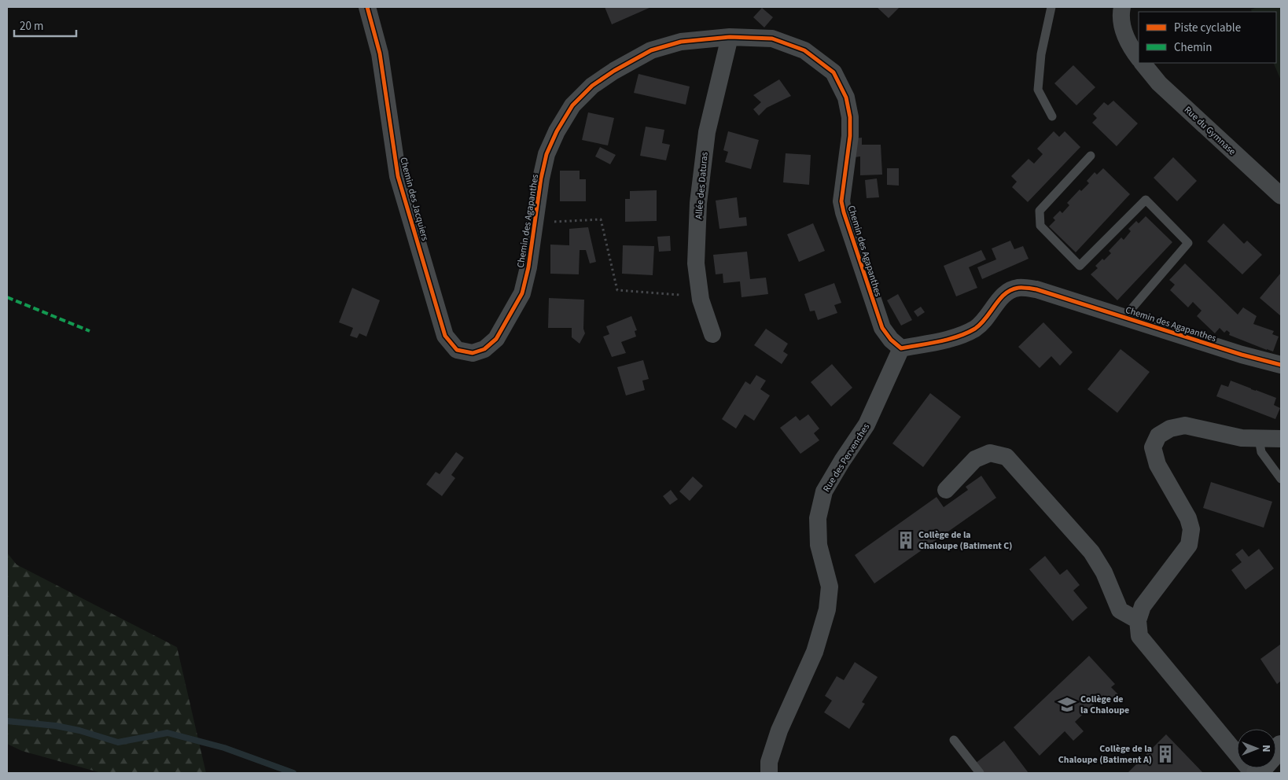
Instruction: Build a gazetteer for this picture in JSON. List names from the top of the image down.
{
  "streets": {
    "street": [
      "Rue du Gymnase",
      "Allée des Daturas",
      "Chemin des Jacquiers",
      "Chemin des Agapanthes",
      "Rue des Pervenches"
    ]
  },
  "crossings": [
    ["Allée des Daturas", "Chemin des Agapanthes"],
    ["Chemin des Jacquiers", "Chemin des Agapanthes"],
    ["Chemin des Agapanthes", "Rue des Pervenches"]
  ],
  "places": {
    "building": ["Collège de la Chaloupe (Batiment C)", "Collège de la Chaloupe (Batiment A)"],
    "school or university": ["Collège de la Chaloupe"]
  },
  "legend": ["Piste cyclable", "Chemin"],
  "scale_bar": "20 m",
  "north": "right"
}
